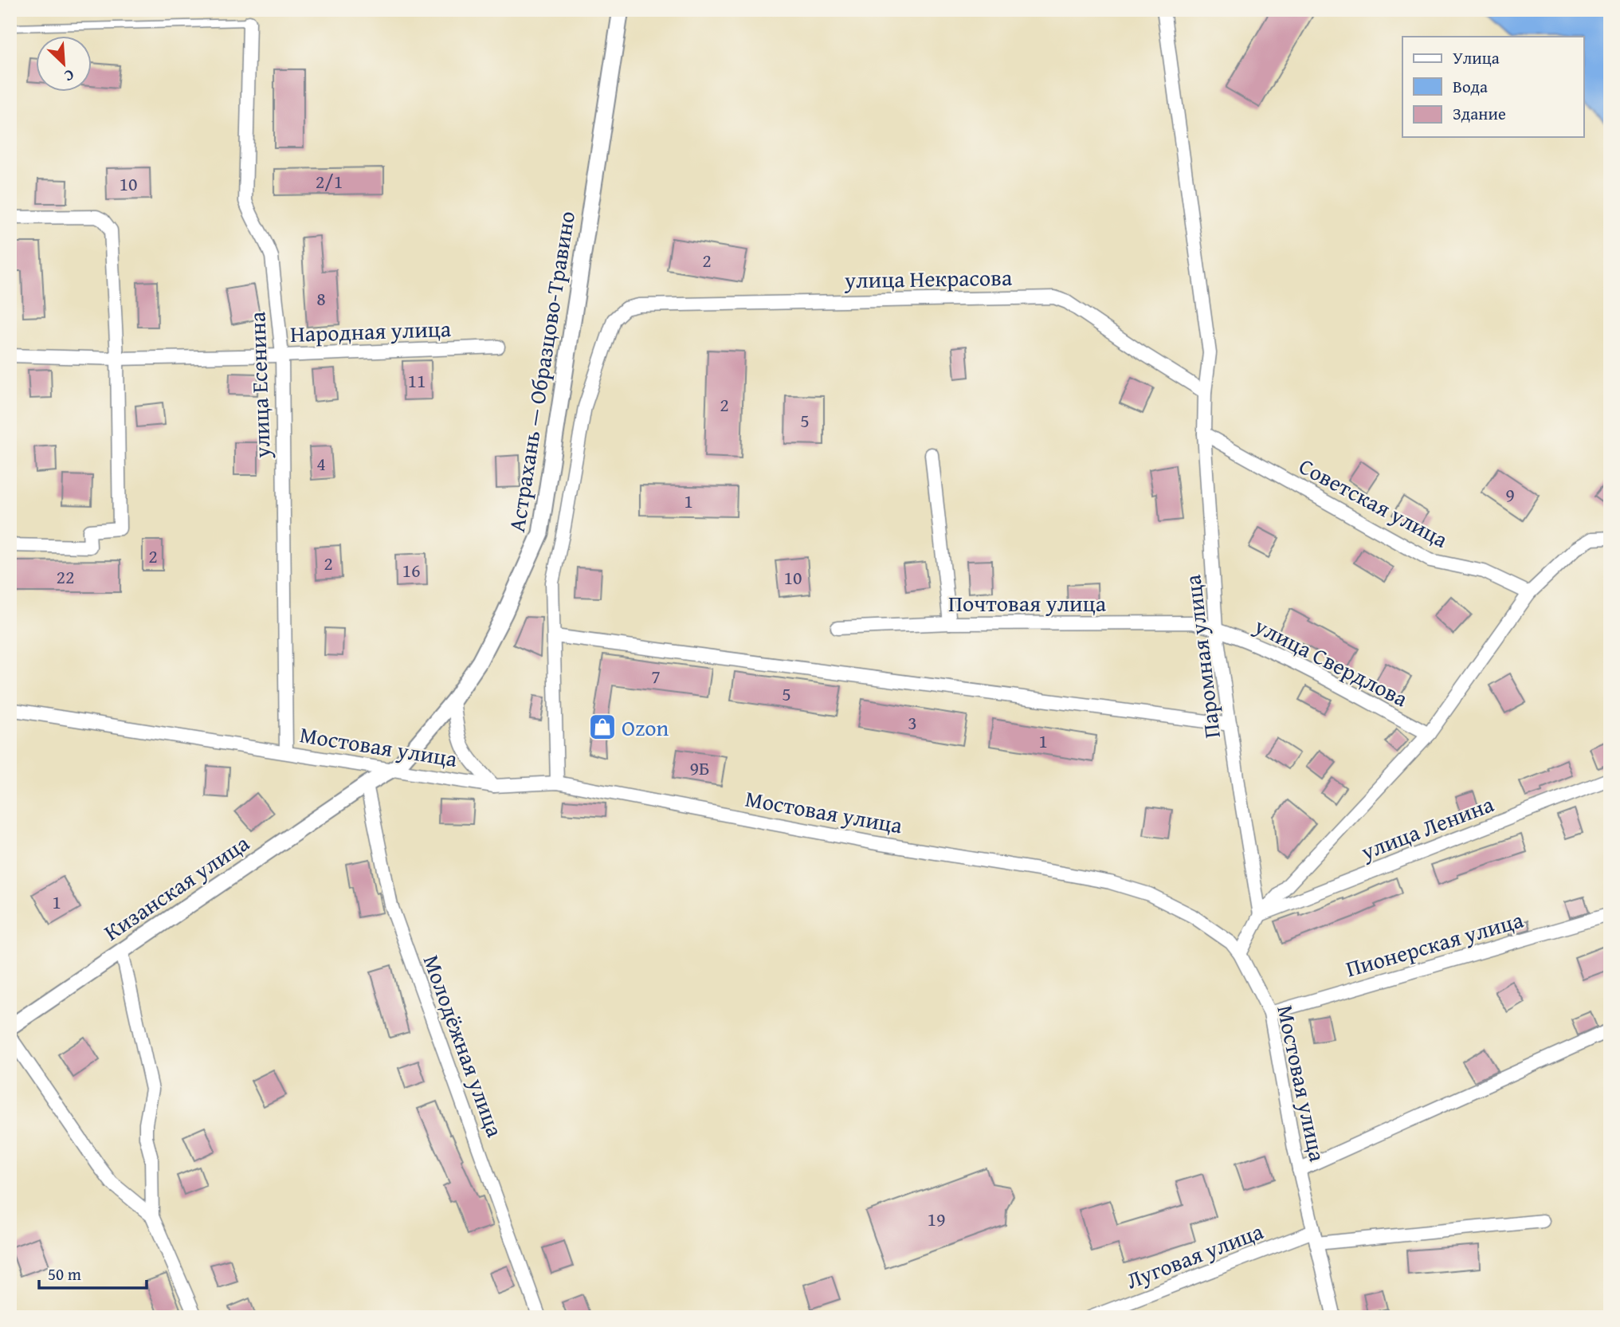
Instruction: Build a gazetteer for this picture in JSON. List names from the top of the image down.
{
  "streets": {
    "street": [
      "улица Некрасова",
      "Народная улица",
      "Астрахань — Образцово-Травино",
      "улица Есенина",
      "Советская улица",
      "Почтовая улица",
      "Паромная улица",
      "улица Свердлова",
      "Мостовая улица",
      "улица Ленина",
      "Кизанская улица",
      "Пионерская улица",
      "Молодёжная улица",
      "Луговая улица"
    ]
  },
  "crossings": [
    ["улица Некрасова", "Паромная улица"],
    ["Народная улица", "улица Есенина"],
    ["Астрахань — Образцово-Травино", "Мостовая улица"],
    ["Астрахань — Образцово-Травино", "Кизанская улица"],
    ["Астрахань — Образцово-Травино", "Молодёжная улица"],
    ["улица Есенина", "Мостовая улица"],
    ["Советская улица", "Паромная улица"],
    ["Почтовая улица", "Паромная улица"],
    ["Почтовая улица", "улица Свердлова"],
    ["Паромная улица", "улица Свердлова"],
    ["Паромная улица", "улица Ленина"],
    ["Мостовая улица", "Пионерская улица"],
    ["Мостовая улица", "Луговая улица"],
    ["Кизанская улица", "Молодёжная улица"]
  ],
  "places": {
    "shop": ["Ozon"]
  },
  "house_numbers": [
    "2/1",
    "10",
    "2",
    "8",
    "11",
    "2",
    "5",
    "4",
    "9",
    "1",
    "2",
    "2",
    "16",
    "22",
    "10",
    "7",
    "5",
    "3",
    "1",
    "9Б",
    "1",
    "19"
  ],
  "legend": ["Улица", "Вода", "Здание"],
  "scale_bar": "50 m",
  "north": "bottom right"
}
